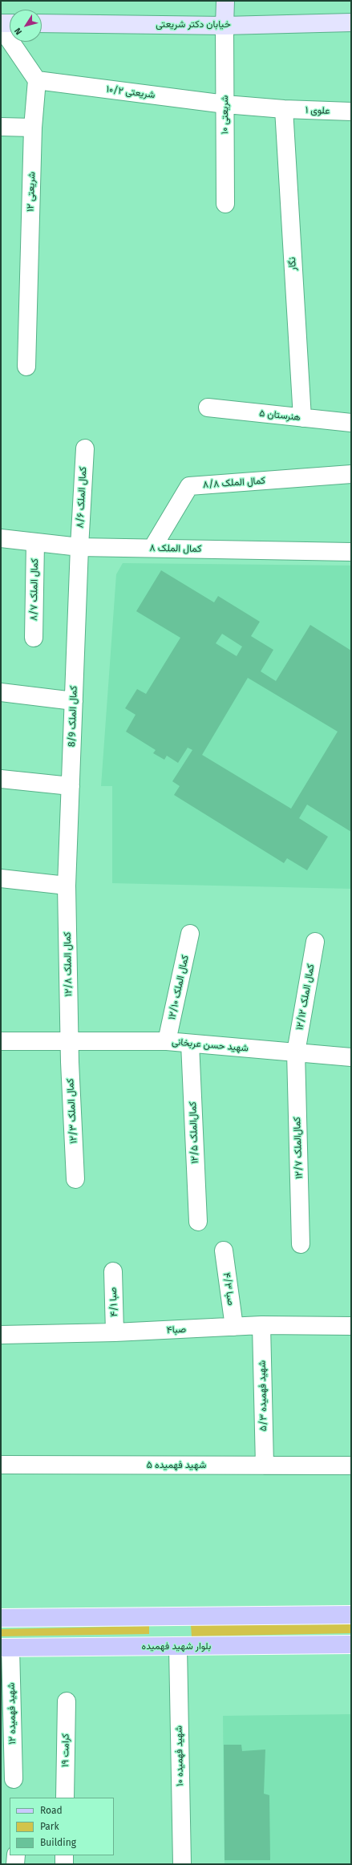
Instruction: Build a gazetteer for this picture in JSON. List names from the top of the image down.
{
  "streets": {
    "main road": ["خیابان دکتر شریعتی", "بلوار شهید فهمیده"],
    "street": [
      "شریعتی ۱۰/۲",
      "علوی ۱",
      "شریعتی ۱۰",
      "شریعتی ۱۲",
      "نگار",
      "هنرستان ۵",
      "کمال الملک ۸/۸",
      "کمال الملک ۸/۶",
      "کمال الملک ۸",
      "کمال الملک ۸/۷",
      "کمال الملک 8/9",
      "کمال الملک ۱۲/۸",
      "کمال الملک ۱۲/۱۰",
      "کمال الملک ۱۲/۱۲",
      "شهید حسن عربخانی",
      "کمال الملک ۱۲/۳",
      "کمال‌الملک ۱۲/۵",
      "کمال‌الملک ۱۲/۷",
      "صبا ۴/۳",
      "صبا ۴/۱",
      "صبا۴",
      "شهید فهمیده ۵/۳",
      "شهید فهمیده ۵",
      "شهید فهمیده ۱۲",
      "کرامت ۱۹",
      "شهید فهمیده ۱۰"
    ]
  },
  "crossings": [
    ["خیابان دکتر شریعتی", "شریعتی ۱۰"],
    ["شریعتی ۱۰/۲", "علوی ۱"],
    ["شریعتی ۱۰/۲", "شریعتی ۱۰"],
    ["شریعتی ۱۰/۲", "شریعتی ۱۲"],
    ["شریعتی ۱۰/۲", "نگار"],
    ["علوی ۱", "نگار"],
    ["نگار", "هنرستان ۵"],
    ["کمال الملک ۸/۸", "کمال الملک ۸"],
    ["کمال الملک ۸/۶", "کمال الملک ۸"],
    ["کمال الملک ۸/۶", "کمال الملک 8/9"],
    ["کمال الملک ۸", "کمال الملک ۸/۷"],
    ["کمال الملک ۸", "کمال الملک 8/9"],
    ["کمال الملک 8/9", "کمال الملک ۱۲/۸"],
    ["کمال الملک ۱۲/۸", "شهید حسن عربخانی"],
    ["کمال الملک ۱۲/۸", "کمال الملک ۱۲/۳"],
    ["کمال الملک ۱۲/۱۰", "شهید حسن عربخانی"],
    ["کمال الملک ۱۲/۱۲", "شهید حسن عربخانی"],
    ["کمال الملک ۱۲/۱۲", "کمال‌الملک ۱۲/۷"],
    ["شهید حسن عربخانی", "کمال الملک ۱۲/۳"],
    ["شهید حسن عربخانی", "کمال‌الملک ۱۲/۵"],
    ["شهید حسن عربخانی", "کمال‌الملک ۱۲/۷"],
    ["صبا ۴/۳", "صبا۴"],
    ["صبا ۴/۱", "صبا۴"],
    ["صبا۴", "شهید فهمیده ۵/۳"],
    ["شهید فهمیده ۵/۳", "شهید فهمیده ۵"],
    ["بلوار شهید فهمیده", "شهید فهمیده ۱۲"],
    ["بلوار شهید فهمیده", "شهید فهمیده ۱۰"]
  ],
  "legend": ["Road", "Park", "Building"],
  "north": "bottom left"
}
